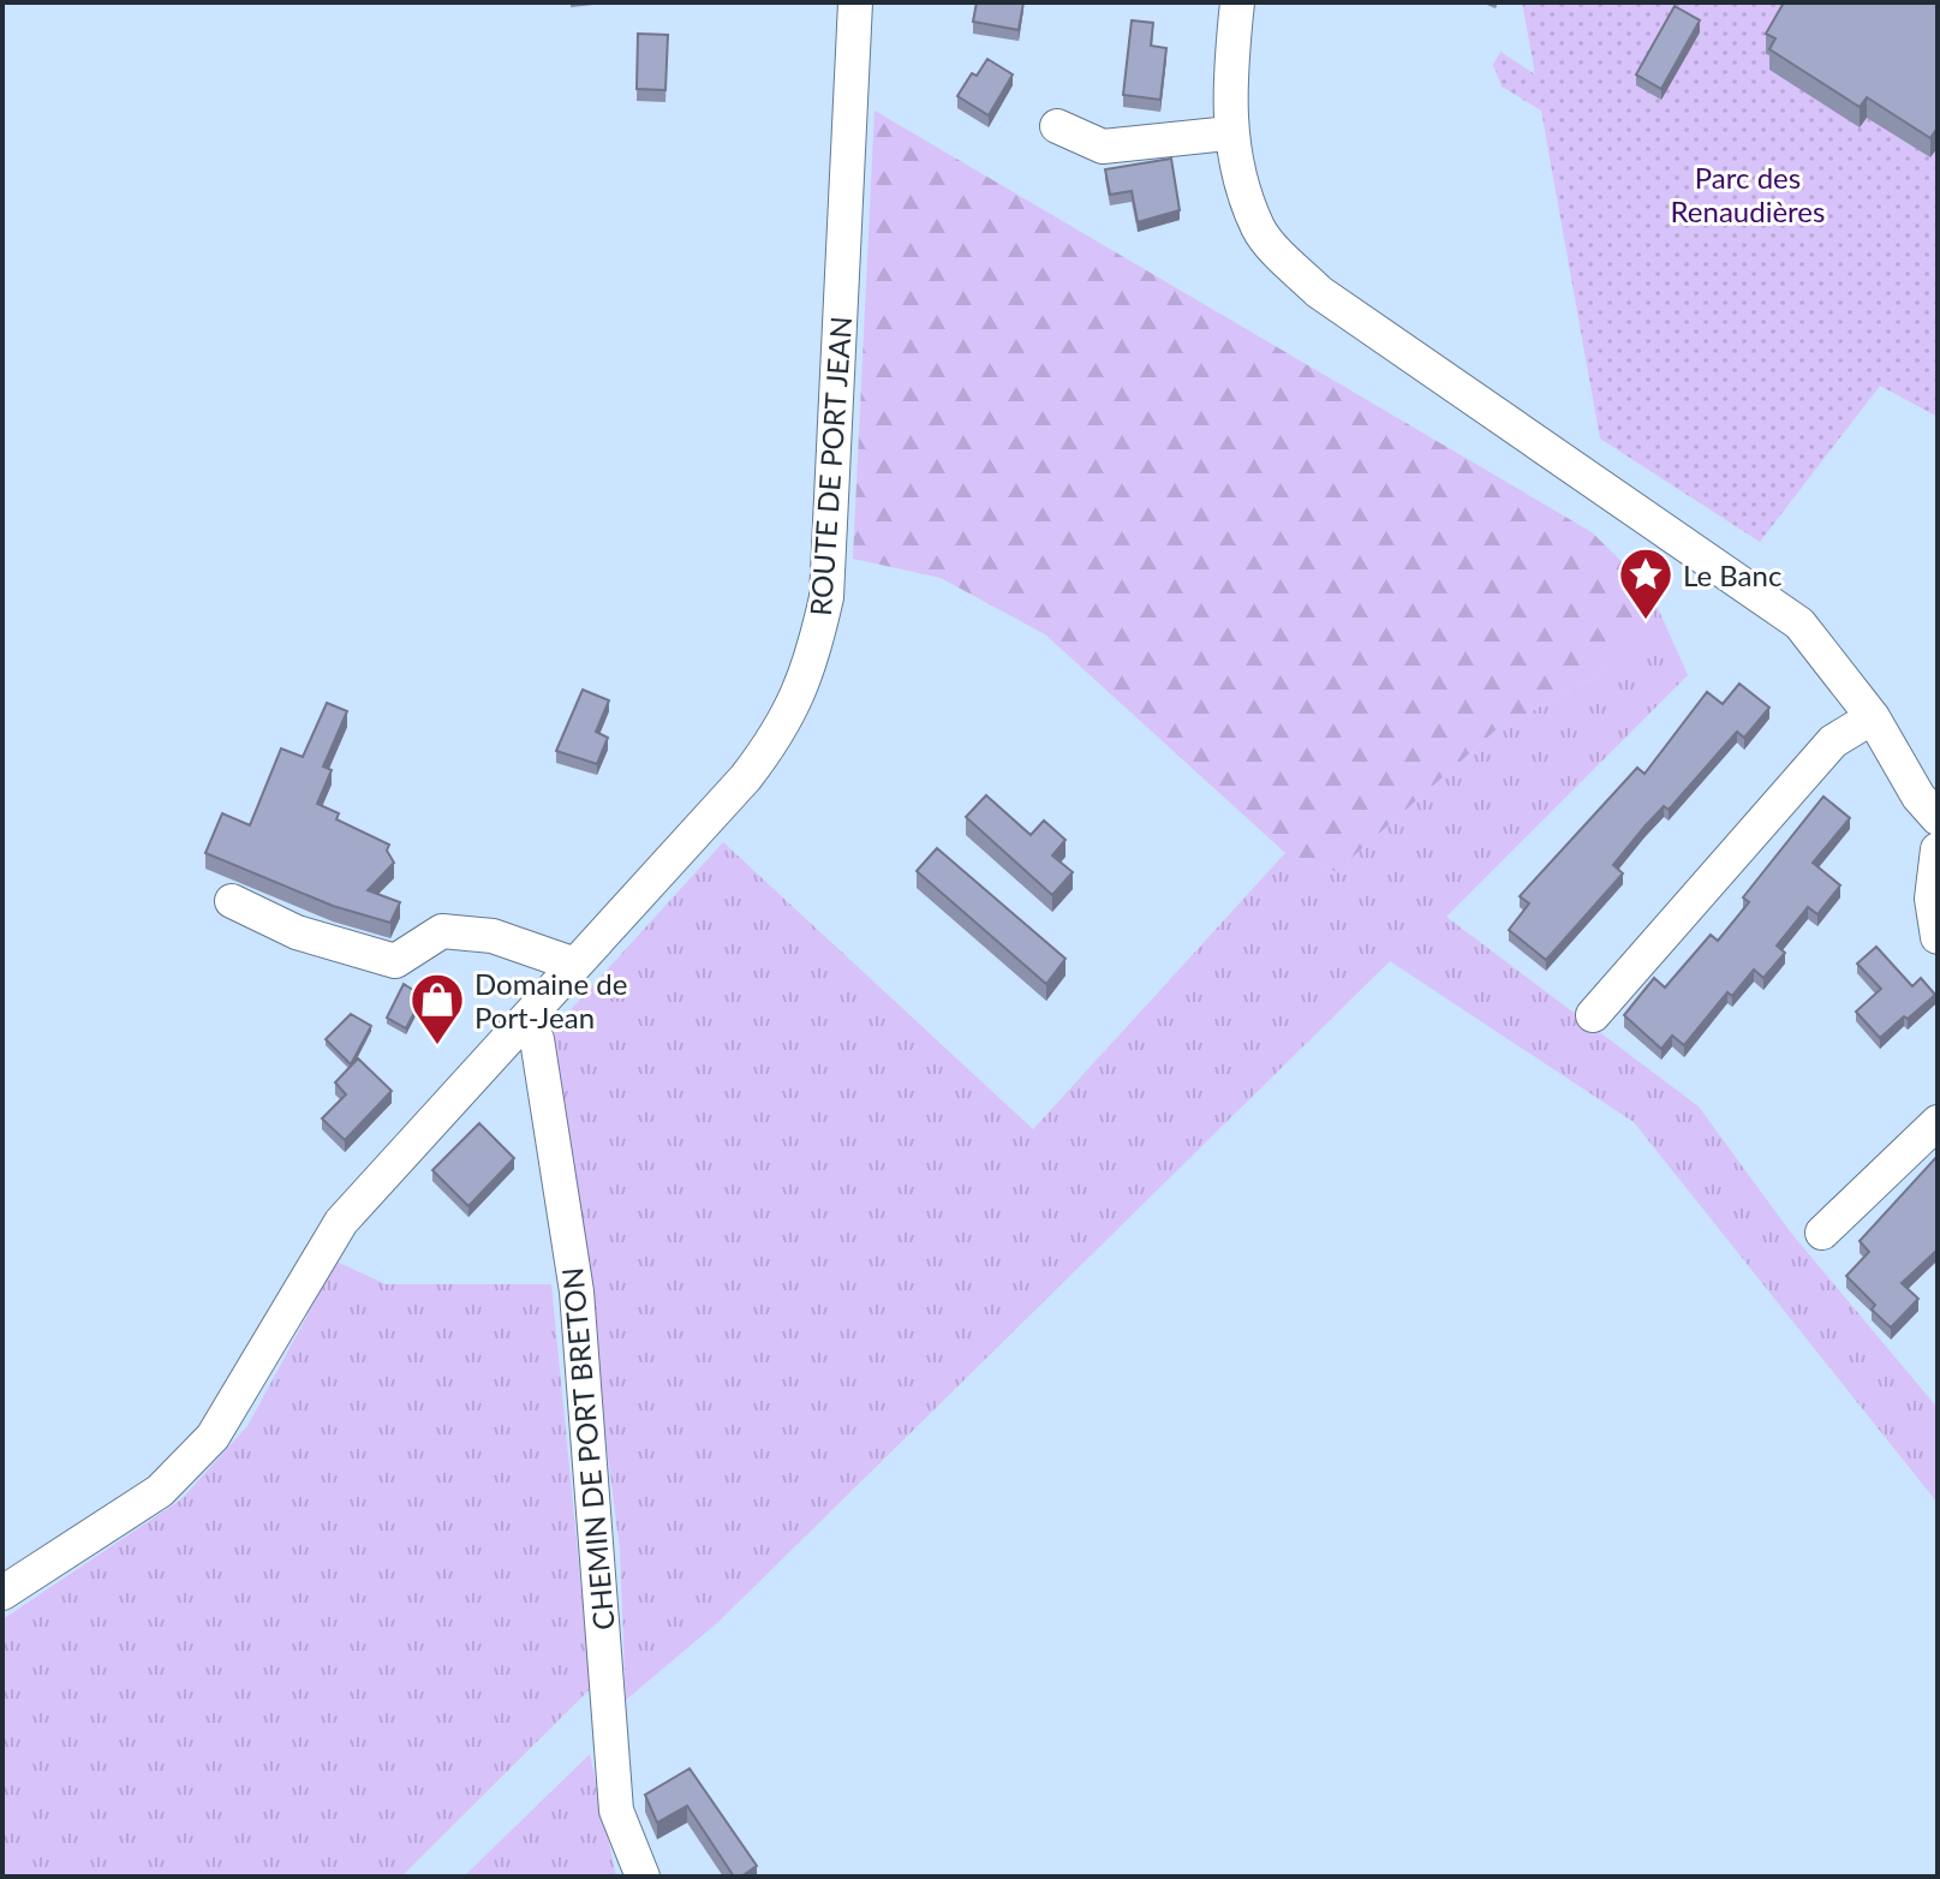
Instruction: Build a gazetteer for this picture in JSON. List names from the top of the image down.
{
  "streets": {
    "street": ["ROUTE DE PORT JEAN", "CHEMIN DE PORT BRETON"]
  },
  "crossings": [
    ["ROUTE DE PORT JEAN", "CHEMIN DE PORT BRETON"]
  ],
  "parks": ["Parc des Renaudières"],
  "places": {
    "place": ["Le Banc"],
    "shop": ["Domaine de Port-Jean"]
  }
}
